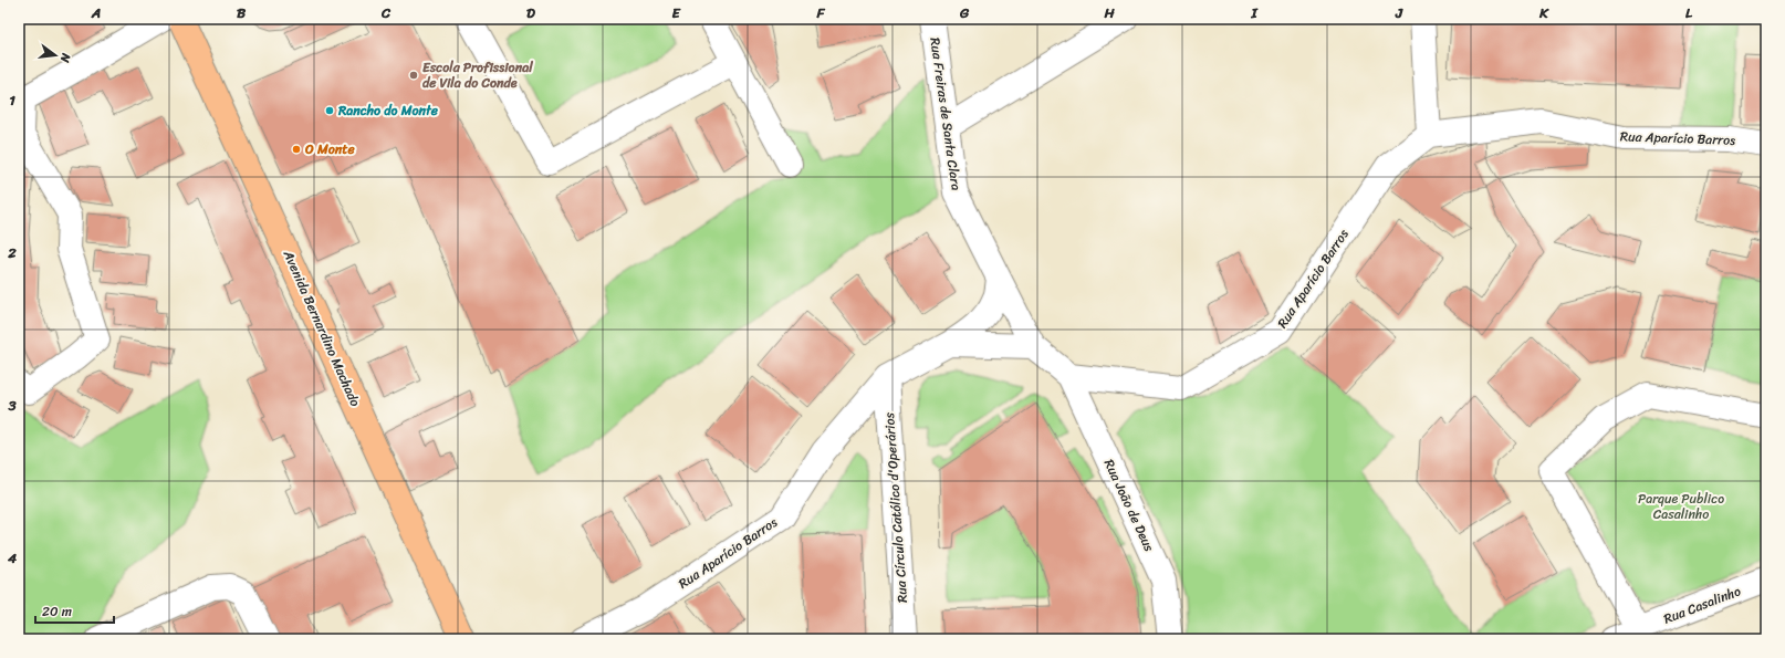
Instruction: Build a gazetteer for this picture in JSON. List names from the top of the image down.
{
  "streets": {
    "main road": ["Avenida Bernardino Machado"],
    "street": [
      "Rua Freiras de Santa Clara",
      "Rua Aparício Barros",
      "Rua João de Deus",
      "Rua Círculo Católico d'Operários",
      "Rua Casalinho"
    ]
  },
  "crossings": [
    ["Rua Freiras de Santa Clara", "Rua Aparício Barros"],
    ["Rua Aparício Barros", "Rua João de Deus"],
    ["Rua Aparício Barros", "Rua Círculo Católico d'Operários"]
  ],
  "parks": ["Parque Publico Casalinho"],
  "places": ["Escola Profissional de Vila do Conde", "Rancho do Monte", "O Monte"],
  "scale_bar": "20 m",
  "north": "right",
  "grid": {
    "columns": [
      "A",
      "B",
      "C",
      "D",
      "E",
      "F",
      "G",
      "H",
      "I",
      "J",
      "K",
      "L"
    ],
    "rows": [
      "1",
      "2",
      "3",
      "4"
    ]
  }
}
